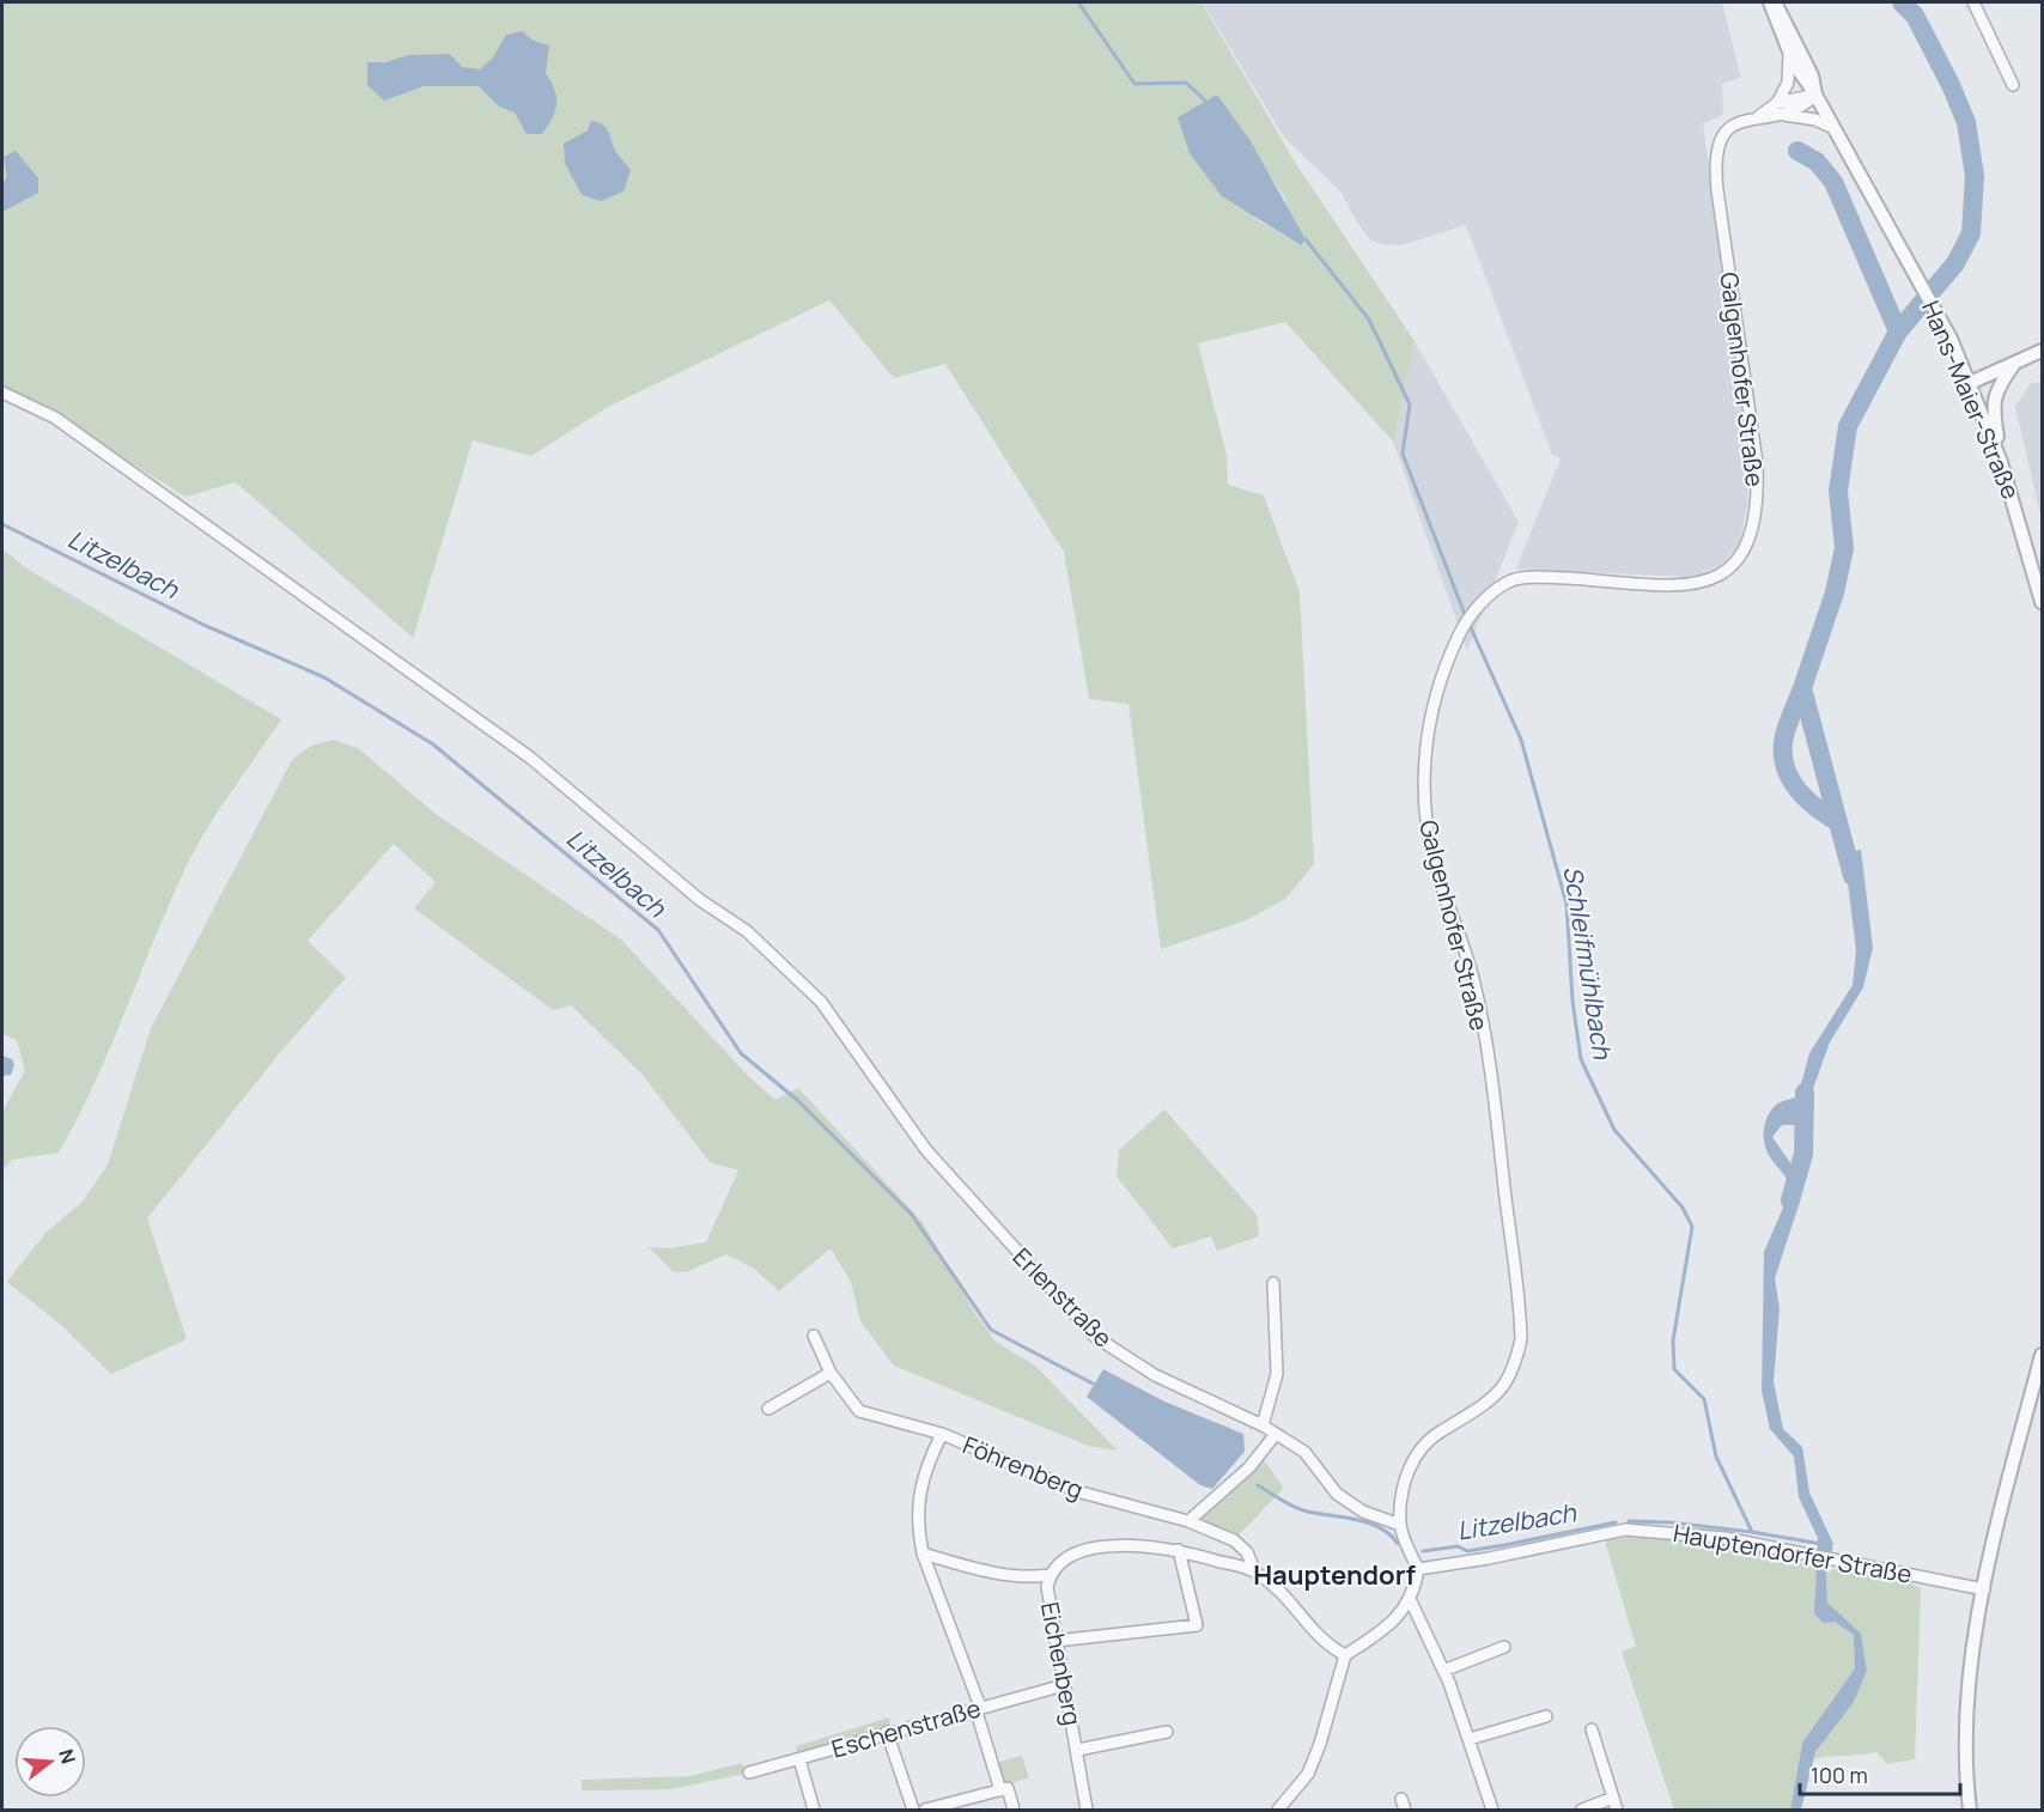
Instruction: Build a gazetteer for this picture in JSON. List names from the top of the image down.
{
  "streets": {
    "street": [
      "Galgenhofer Straße",
      "Hans-Maier-Straße",
      "Erlenstraße",
      "Föhrenberg",
      "Hauptendorfer Straße",
      "Eichenberg",
      "Eschenstraße"
    ]
  },
  "crossings": [
    ["Galgenhofer Straße", "Hans-Maier-Straße"],
    ["Galgenhofer Straße", "Erlenstraße"],
    ["Föhrenberg", "Eichenberg"],
    ["Eichenberg", "Eschenstraße"]
  ],
  "districts": ["Hauptendorf"],
  "water": ["Litzelbach", "Schleifmühlbach"],
  "scale_bar": "100 m",
  "north": "right"
}
